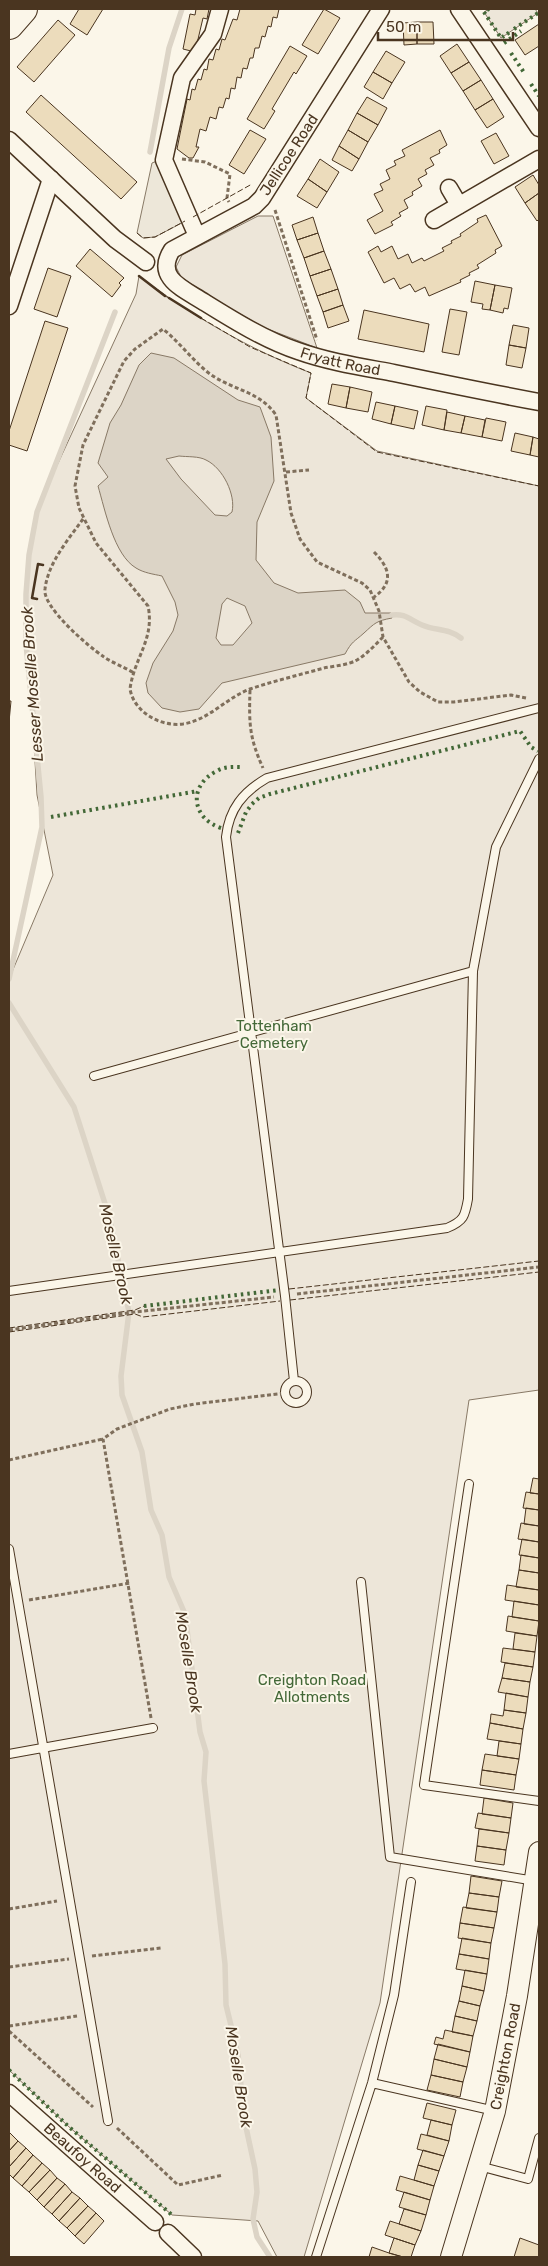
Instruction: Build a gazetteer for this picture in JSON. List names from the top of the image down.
{
  "streets": {
    "street": [
      "Jellicoe Road",
      "Fryatt Road",
      "Creighton Road",
      "Beaufoy Road"
    ]
  },
  "crossings": [
    ["Jellicoe Road", "Fryatt Road"]
  ],
  "water": ["Lesser Moselle Brook", "Moselle Brook"],
  "parks": ["Tottenham Cemetery", "Creighton Road Allotments"],
  "scale_bar": "50 m"
}
